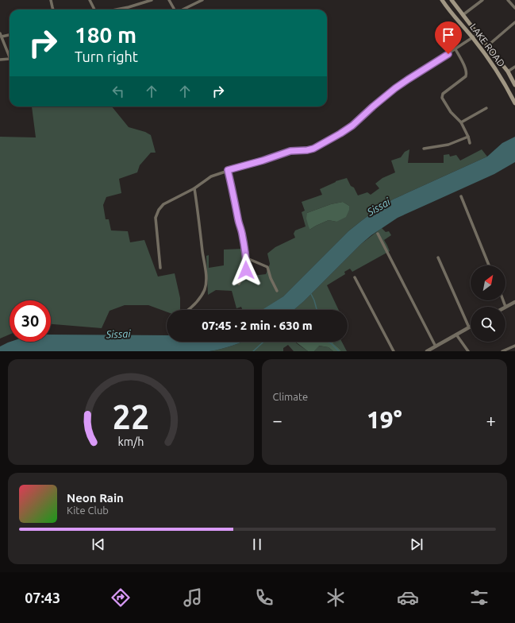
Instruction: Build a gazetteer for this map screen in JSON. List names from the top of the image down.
{
  "streets": {
    "main road": ["LAKE ROAD"]
  },
  "water": ["Sissai"],
  "north": "top right",
  "page": {
    "turn": ["180 m", "Turn right"],
    "limit": "30",
    "trip": "07:45 · 2 min · 630 m",
    "tile": "Climate",
    "heat": ["−", "19°", "+"],
    "song": ["Neon Rain", "Kite Club"],
    "tabs": "07:43",
    "gauge": ["22", "km/h"]
  }
}
